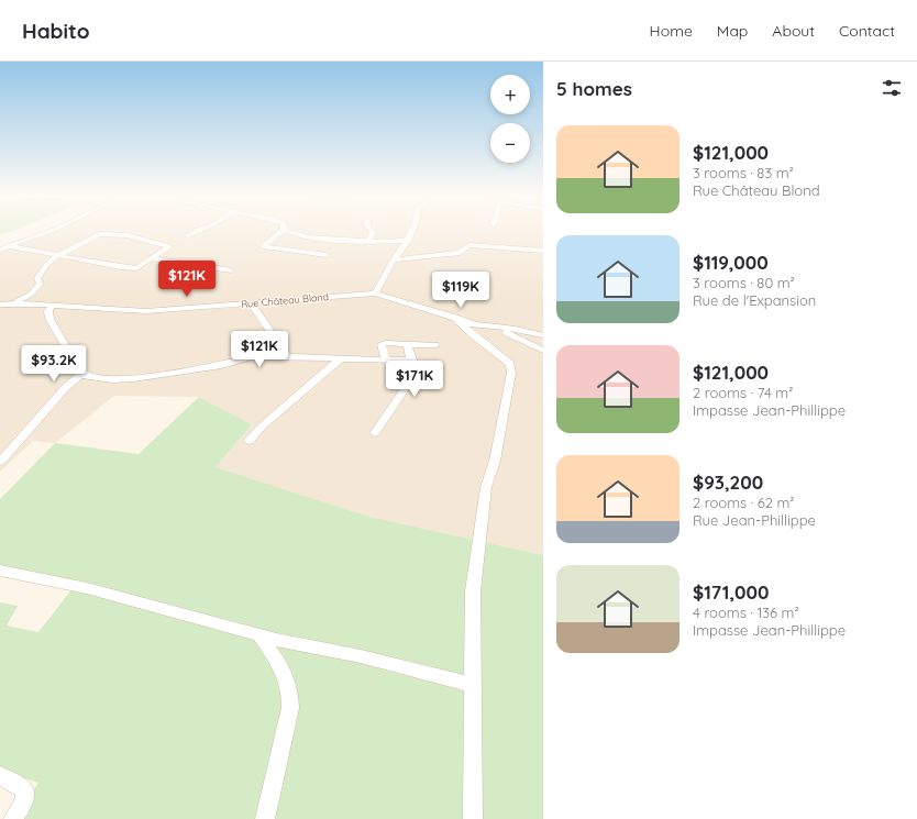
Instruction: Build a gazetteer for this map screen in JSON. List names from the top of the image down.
{
  "streets": {
    "street": ["Rue Château Blond"]
  },
  "page": {
    "header": "Habito",
    "nav": [
      "Home",
      "Map",
      "About",
      "Contact"
    ],
    "heading": "5 homes",
    "map_buttons": ["+", "−"],
    "list": [
      {
        "name": "$121,000",
        "note": "3 rooms · 83 m² · Rue Château Blond"
      },
      {
        "name": "$119,000",
        "note": "3 rooms · 80 m² · Rue de l'Expansion"
      },
      {
        "name": "$121,000",
        "note": "2 rooms · 74 m² · Impasse Jean-Phillippe"
      },
      {
        "name": "$93,200",
        "note": "2 rooms · 62 m² · Rue Jean-Phillippe"
      },
      {
        "name": "$171,000",
        "note": "4 rooms · 136 m² · Impasse Jean-Phillippe"
      }
    ],
    "price": [
      "$121K",
      "$119K",
      "$121K",
      "$93.2K",
      "$171K"
    ]
  }
}
